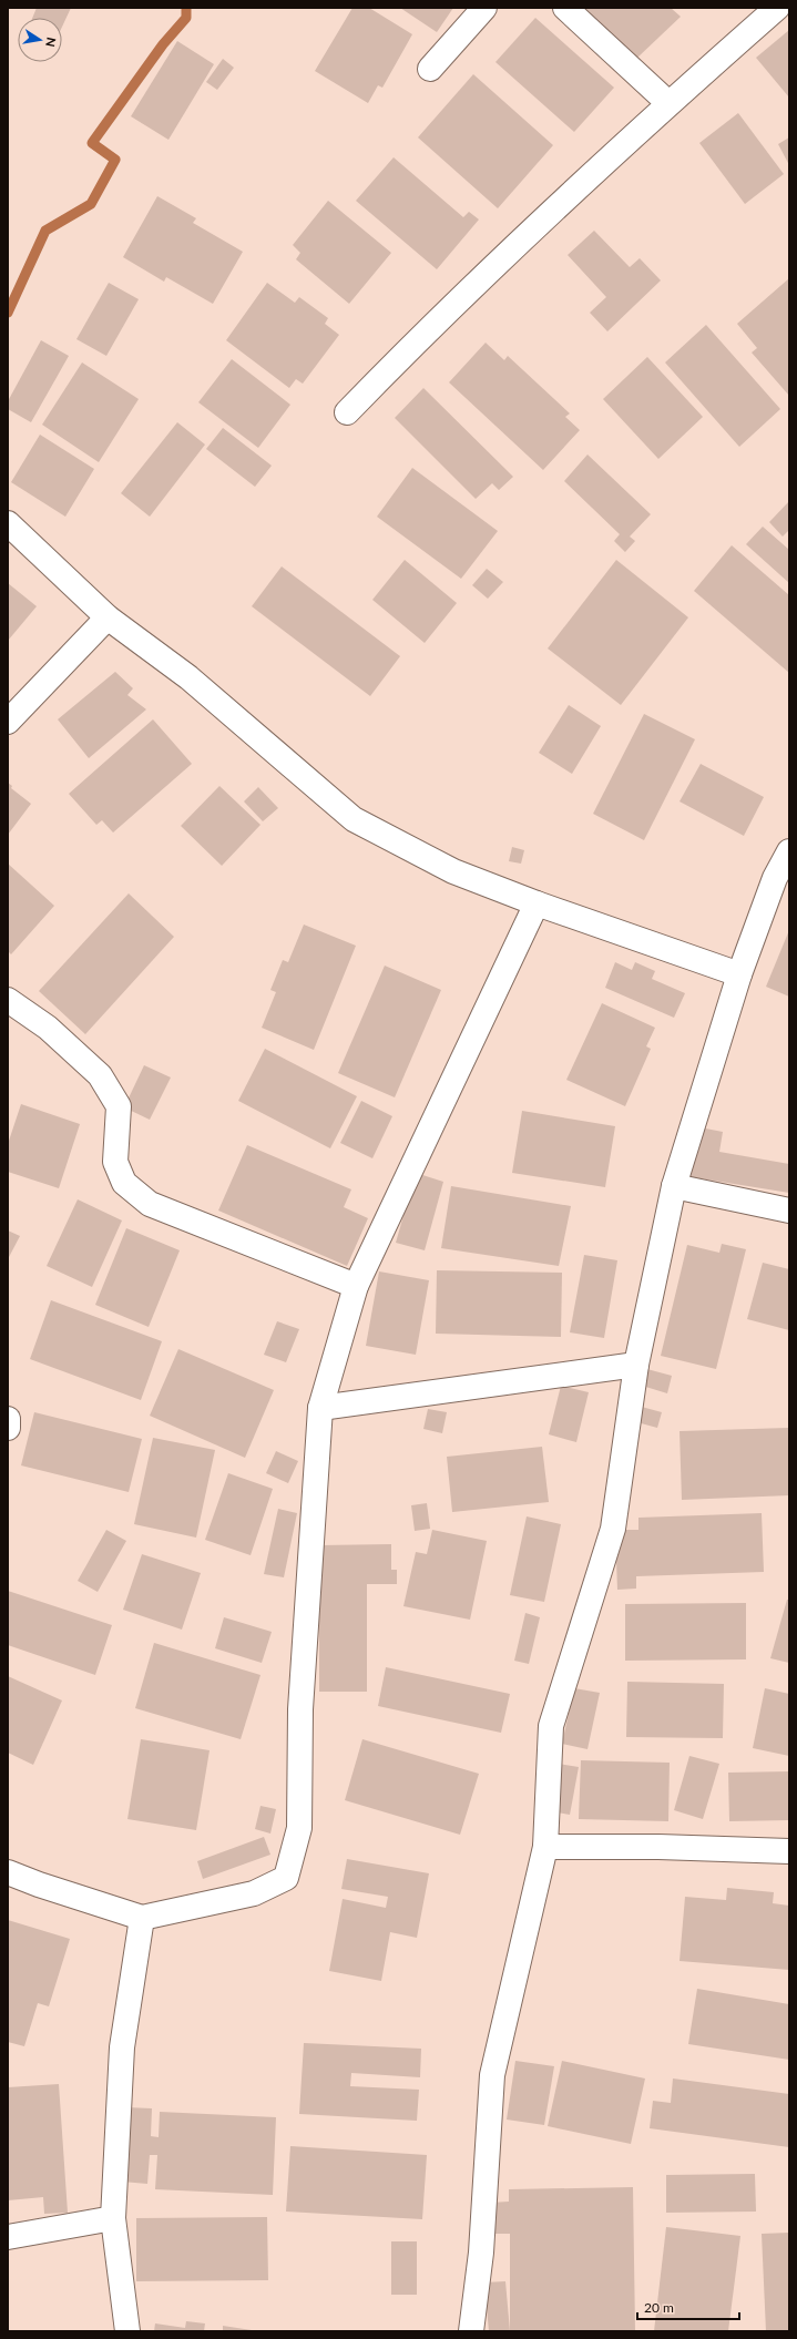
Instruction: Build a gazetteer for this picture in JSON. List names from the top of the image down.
{
  "scale_bar": "20 m",
  "north": "right"
}
